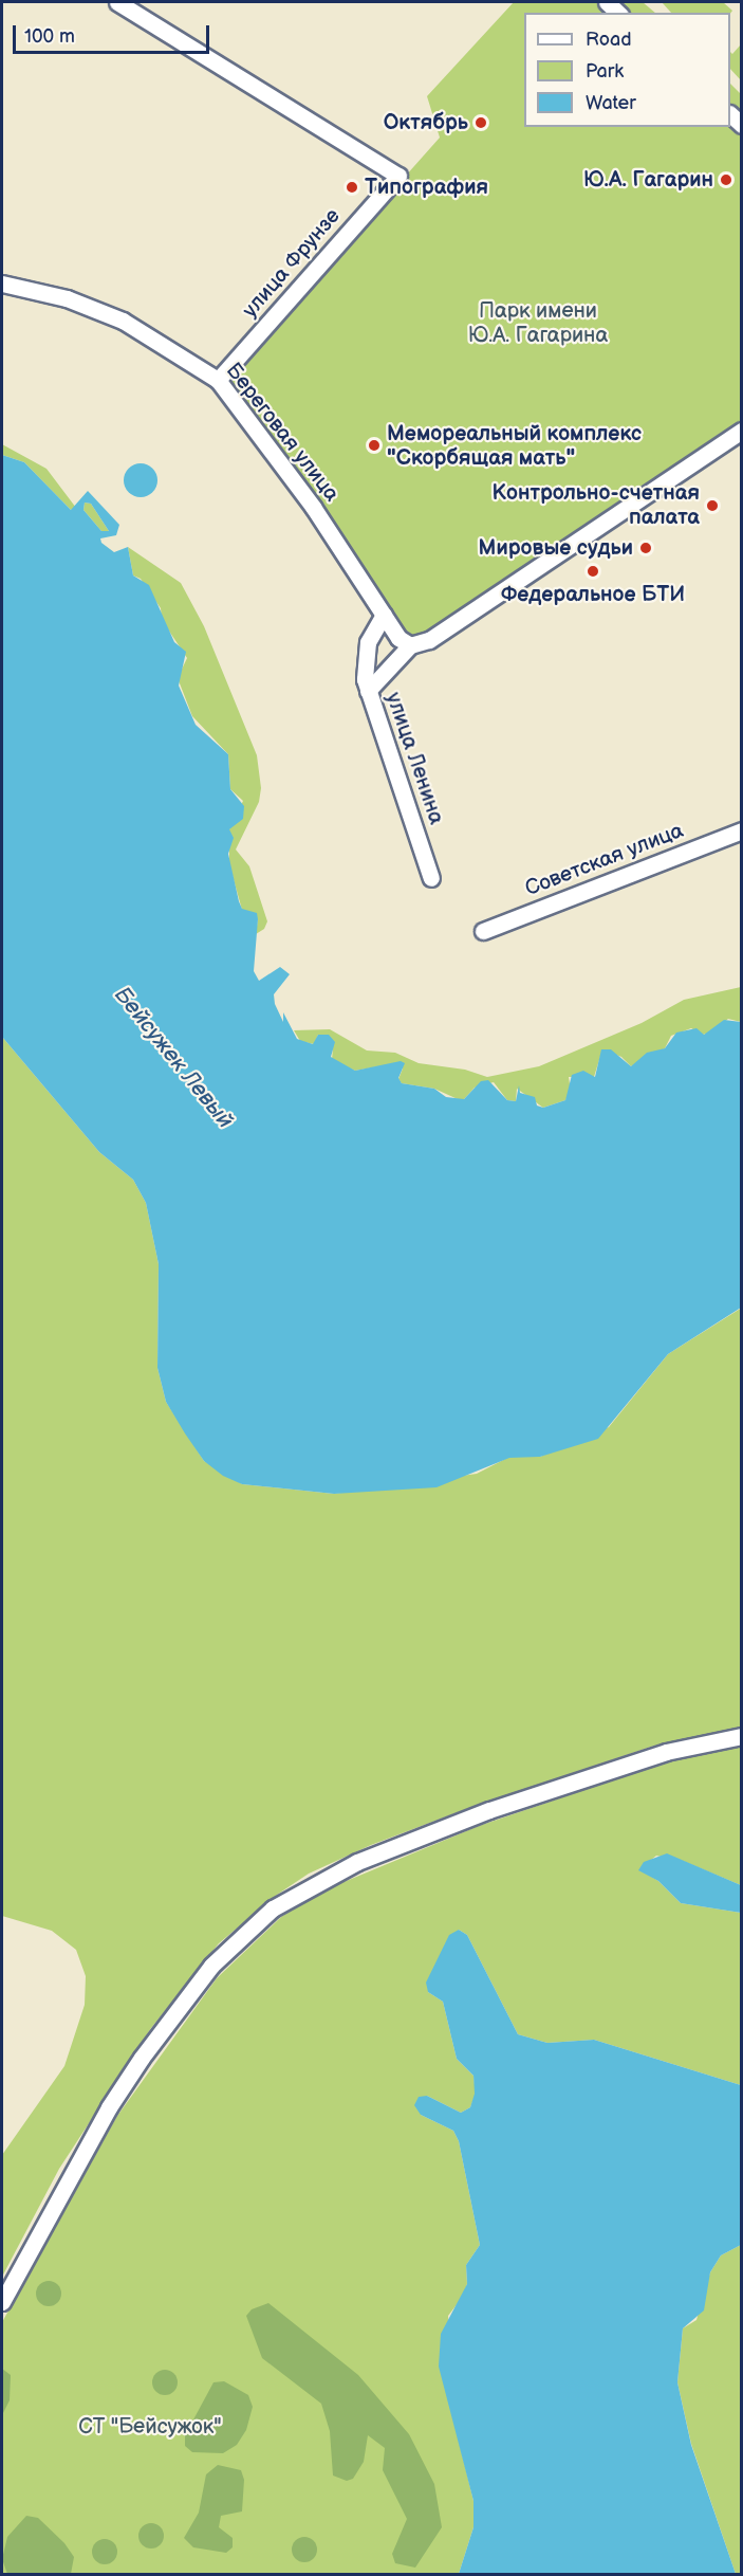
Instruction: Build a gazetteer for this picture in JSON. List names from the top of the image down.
{
  "streets": {
    "street": [
      "улица Фрунзе",
      "Береговая улица",
      "улица Ленина",
      "Советская улица"
    ]
  },
  "crossings": [
    ["улица Фрунзе", "Береговая улица"],
    ["Береговая улица", "улица Ленина"]
  ],
  "water": ["Бейсужек Левый"],
  "parks": ["Парк имени Ю.А. Гагарина", "СТ \"Бейсужок\""],
  "places": [
    "Октябрь",
    "Ю.А. Гагарин",
    "Типография",
    "Мемореальный комплекс \"Cкорбящая мать\"",
    "Контрольно-счетная палата",
    "Мировые судьи",
    "Федеральное БТИ"
  ],
  "legend": ["Road", "Park", "Water"],
  "scale_bar": "100 m"
}
